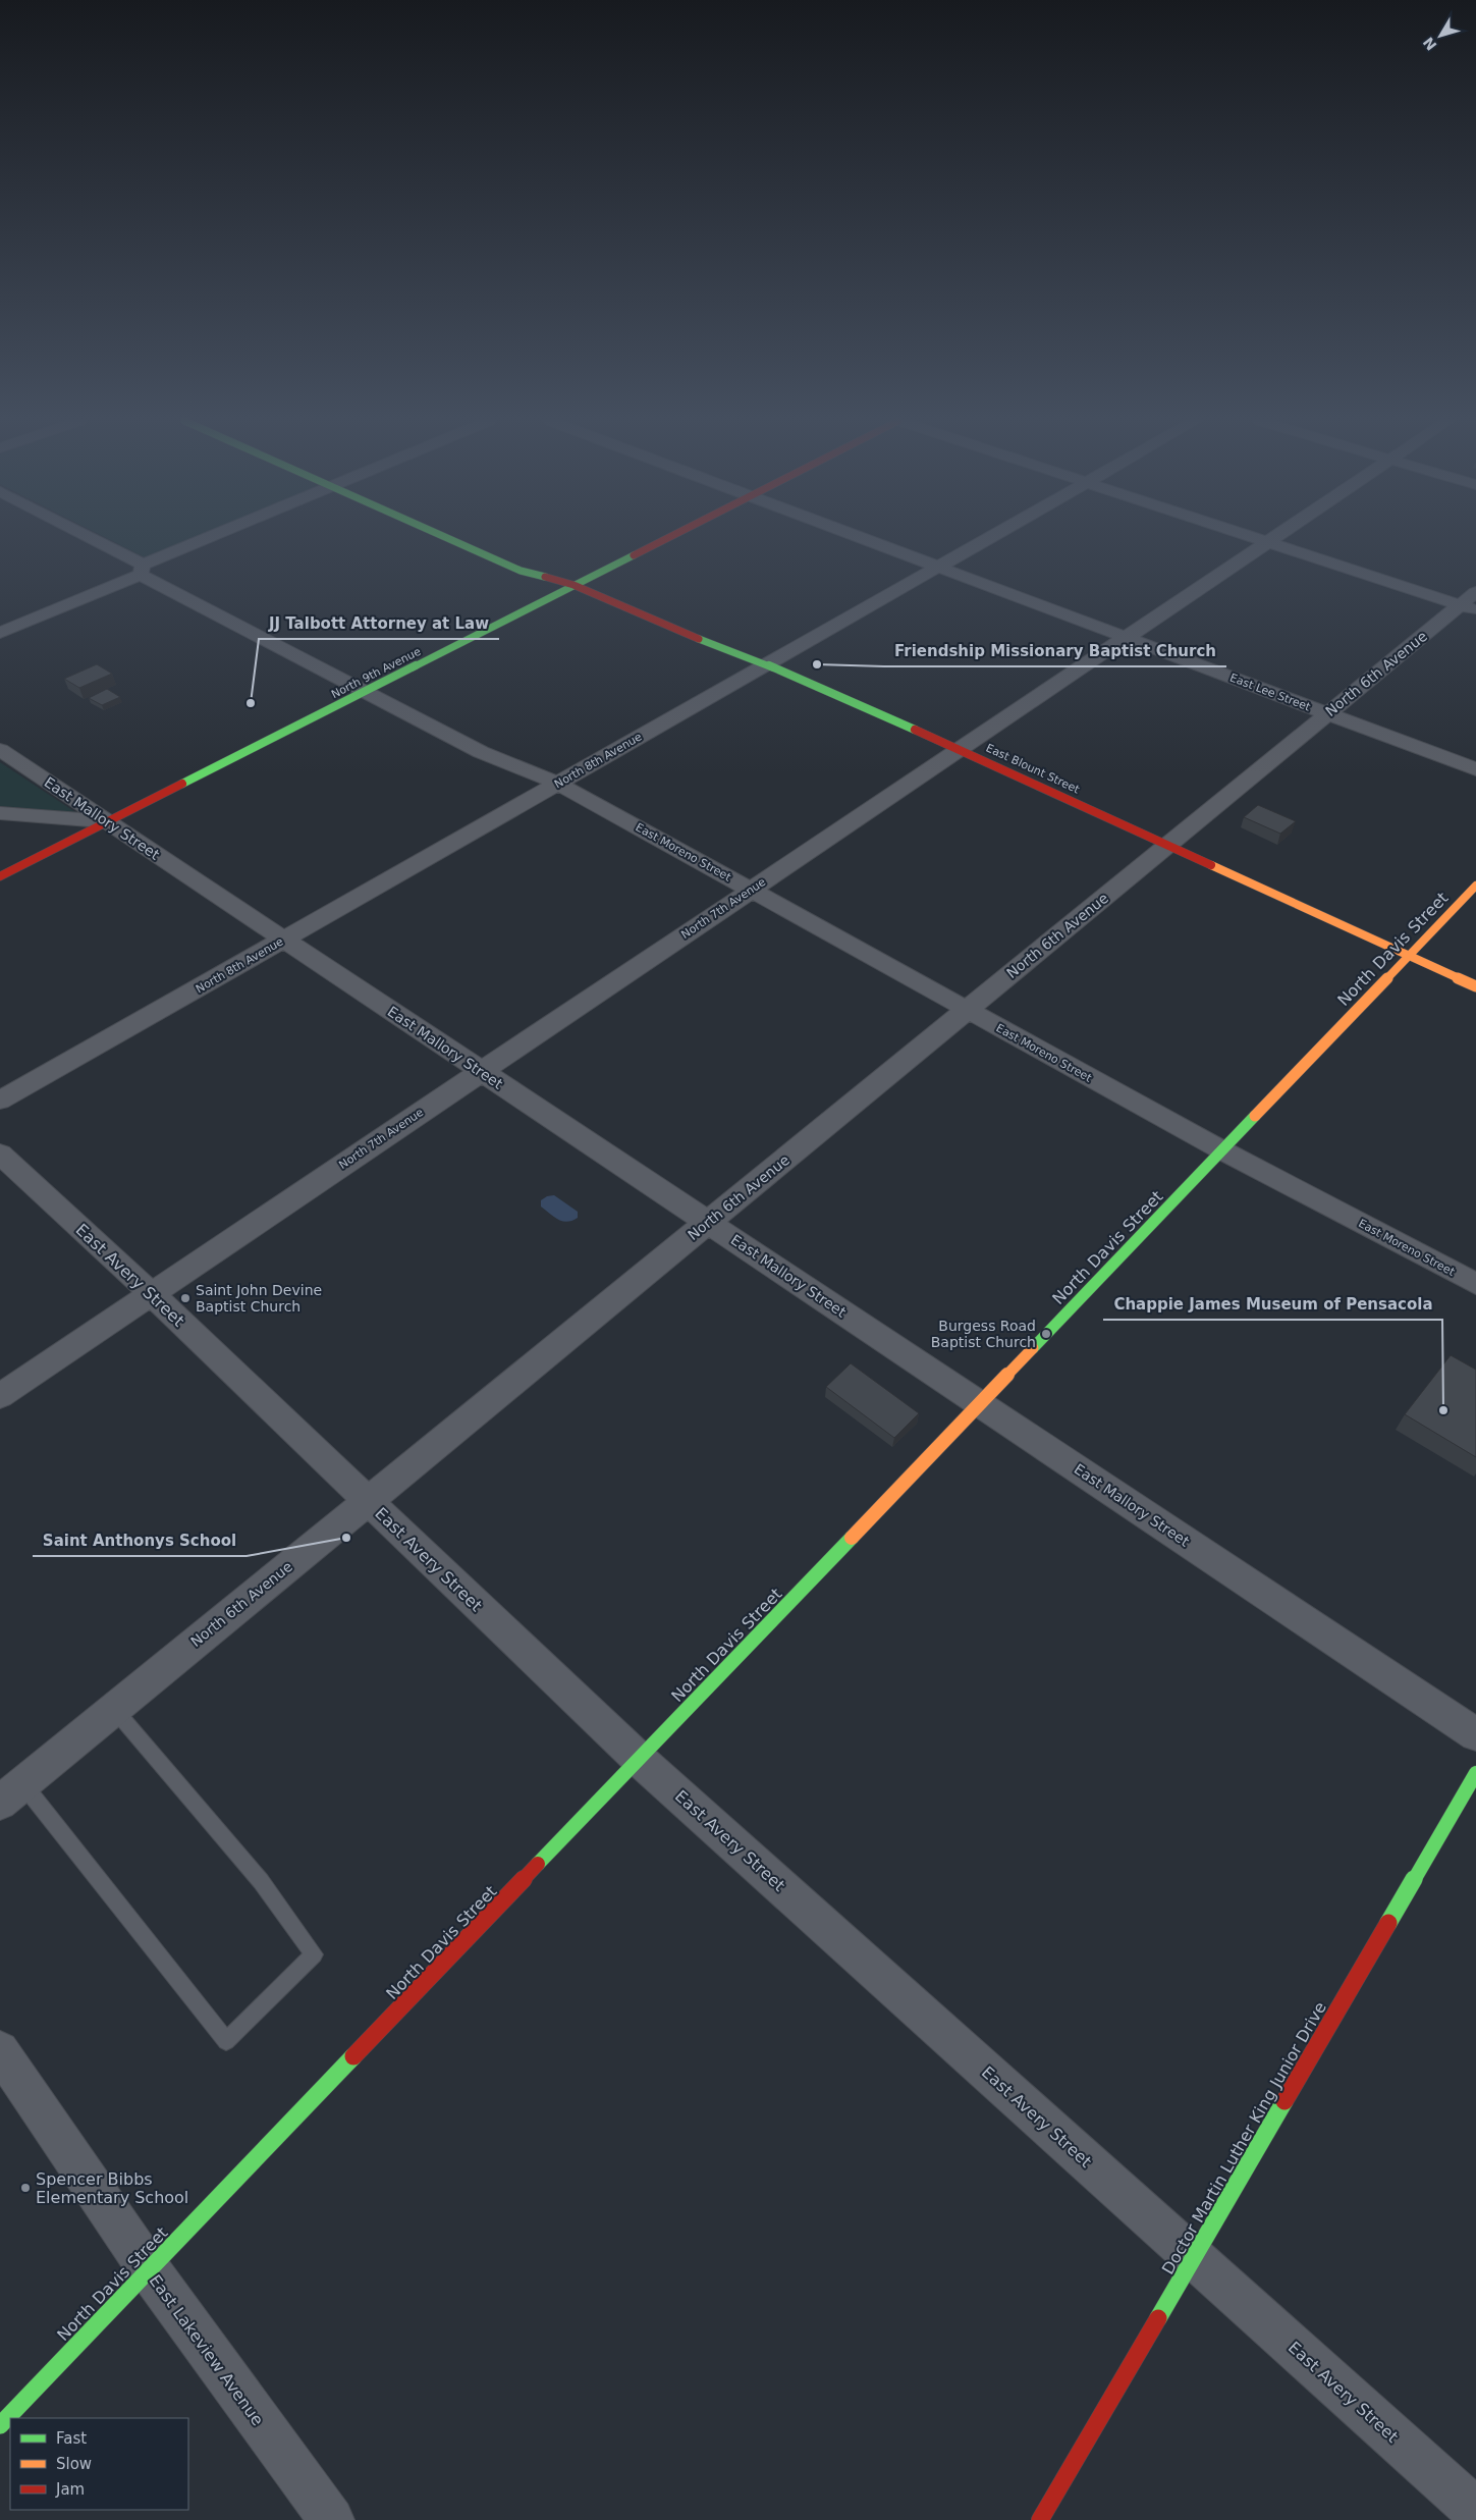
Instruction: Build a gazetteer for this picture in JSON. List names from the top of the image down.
{
  "streets": {
    "main road": [
      "North 9th Avenue",
      "East Blount Street",
      "North Davis Street",
      "Doctor Martin Luther King Junior Drive"
    ],
    "street": [
      "North 6th Avenue",
      "East Lee Street",
      "North 8th Avenue",
      "East Mallory Street",
      "East Moreno Street",
      "North 7th Avenue",
      "East Avery Street",
      "East Lakeview Avenue"
    ]
  },
  "crossings": [
    ["North 9th Avenue", "East Blount Street"],
    ["North 9th Avenue", "East Mallory Street"],
    ["North 9th Avenue", "East Moreno Street"],
    ["North 6th Avenue", "East Lee Street"],
    ["North 6th Avenue", "East Blount Street"],
    ["North 6th Avenue", "East Mallory Street"],
    ["North 6th Avenue", "East Moreno Street"],
    ["North 6th Avenue", "East Avery Street"],
    ["East Lee Street", "North 8th Avenue"],
    ["East Lee Street", "North 7th Avenue"],
    ["North 8th Avenue", "East Blount Street"],
    ["North 8th Avenue", "East Mallory Street"],
    ["North 8th Avenue", "East Moreno Street"],
    ["East Blount Street", "North 7th Avenue"],
    ["East Blount Street", "North Davis Street"],
    ["East Mallory Street", "North 7th Avenue"],
    ["East Mallory Street", "North Davis Street"],
    ["East Moreno Street", "North 7th Avenue"],
    ["East Moreno Street", "North Davis Street"],
    ["North 7th Avenue", "East Avery Street"],
    ["North Davis Street", "East Avery Street"],
    ["North Davis Street", "East Lakeview Avenue"],
    ["East Avery Street", "Doctor Martin Luther King Junior Drive"]
  ],
  "places": [
    "Friendship Missionary Baptist Church",
    "JJ Talbott Attorney at Law",
    "Saint John Devine Baptist Church",
    "Burgess Road Baptist Church",
    "Chappie James Museum of Pensacola",
    "Saint Anthonys School",
    "Spencer Bibbs Elementary School"
  ],
  "legend": ["Fast", "Slow", "Jam"],
  "north": "bottom left"
}
